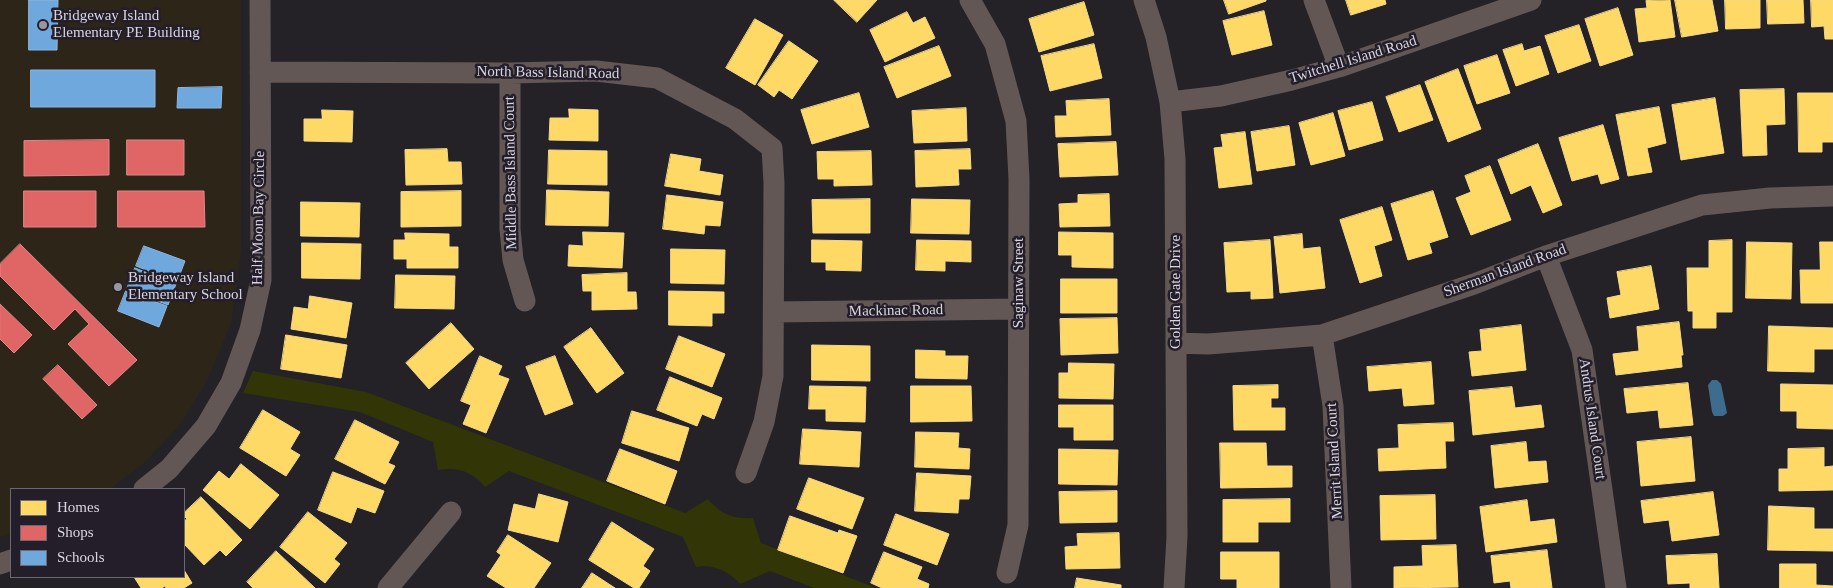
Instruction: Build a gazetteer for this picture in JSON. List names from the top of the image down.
{
  "streets": {
    "street": [
      "Twitchell Island Road",
      "North Bass Island Road",
      "Middle Bass Island Court",
      "Half Moon Bay Circle",
      "Sherman Island Road",
      "Saginaw Street",
      "Golden Gate Drive",
      "Mackinac Road",
      "Andrus Island Court",
      "Merrit Island Court"
    ]
  },
  "crossings": [
    ["Twitchell Island Road", "Golden Gate Drive"],
    ["North Bass Island Road", "Middle Bass Island Court"],
    ["North Bass Island Road", "Half Moon Bay Circle"],
    ["North Bass Island Road", "Mackinac Road"],
    ["Sherman Island Road", "Golden Gate Drive"],
    ["Sherman Island Road", "Andrus Island Court"],
    ["Sherman Island Road", "Merrit Island Court"],
    ["Saginaw Street", "Mackinac Road"]
  ],
  "places": ["Bridgeway Island Elementary PE Building", "Bridgeway Island Elementary School"],
  "legend": ["Homes", "Shops", "Schools"]
}
